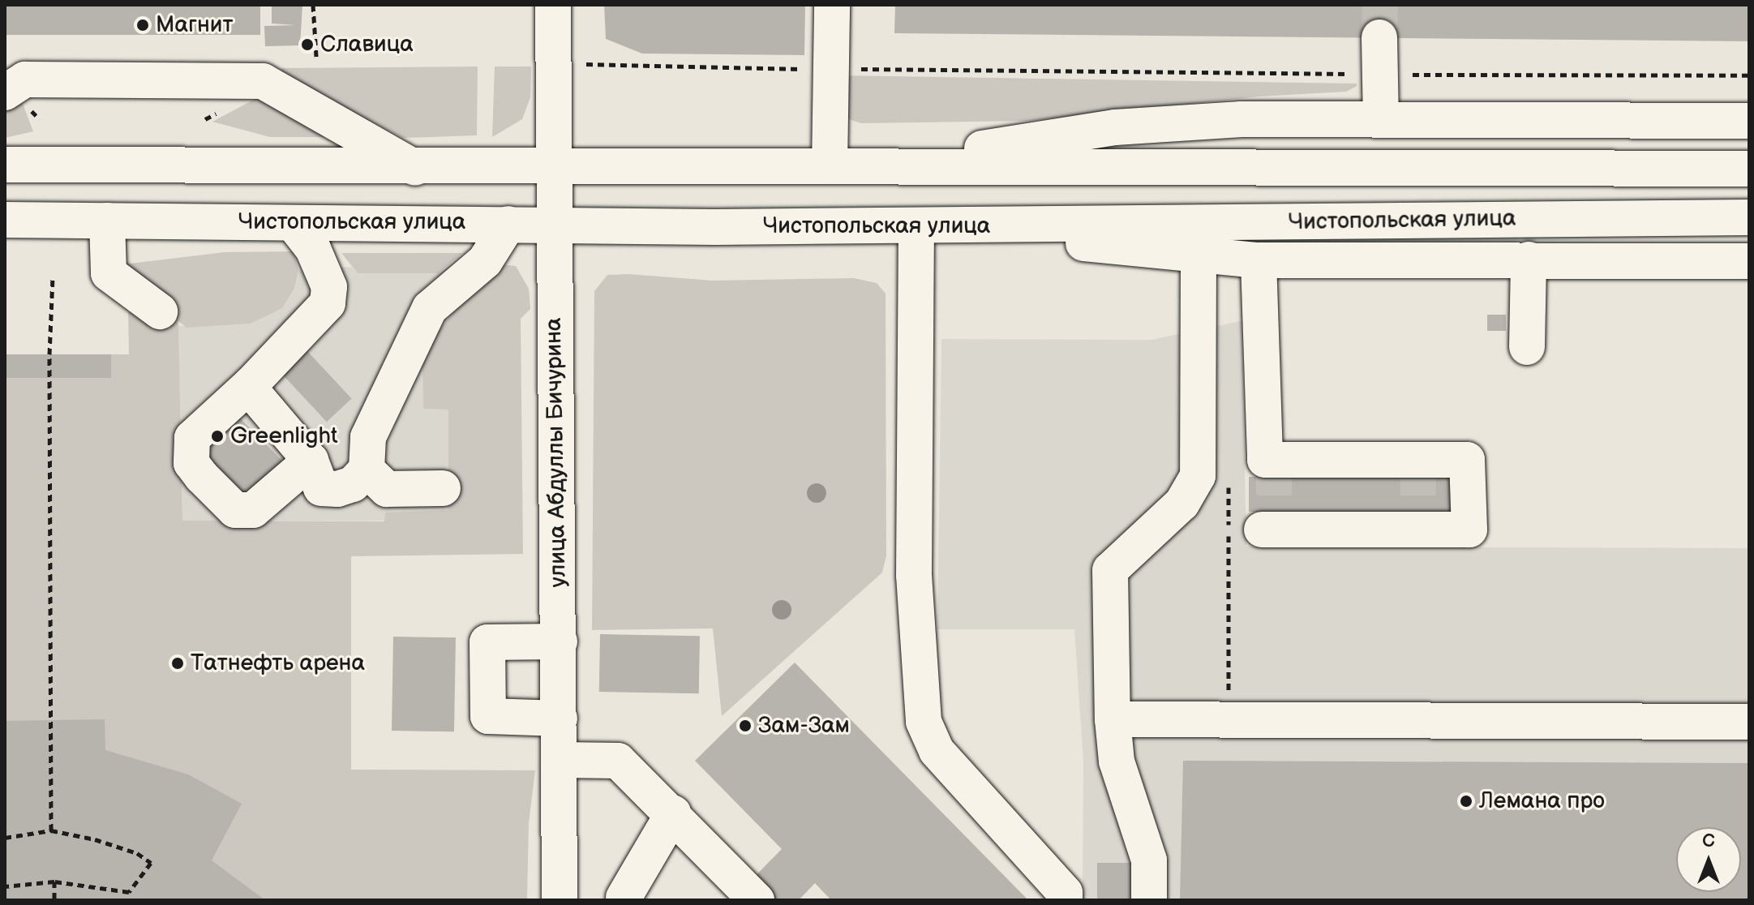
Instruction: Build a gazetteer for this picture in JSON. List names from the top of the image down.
{
  "streets": {
    "main road": ["Чистопольская улица", "улица Абдуллы Бичурина"]
  },
  "crossings": [
    ["Чистопольская улица", "улица Абдуллы Бичурина"]
  ],
  "places": [
    "Магнит",
    "Славица",
    "Greenlight",
    "Татнефть арена",
    "Зам-Зам",
    "Лемана про"
  ],
  "north": "top"
}
